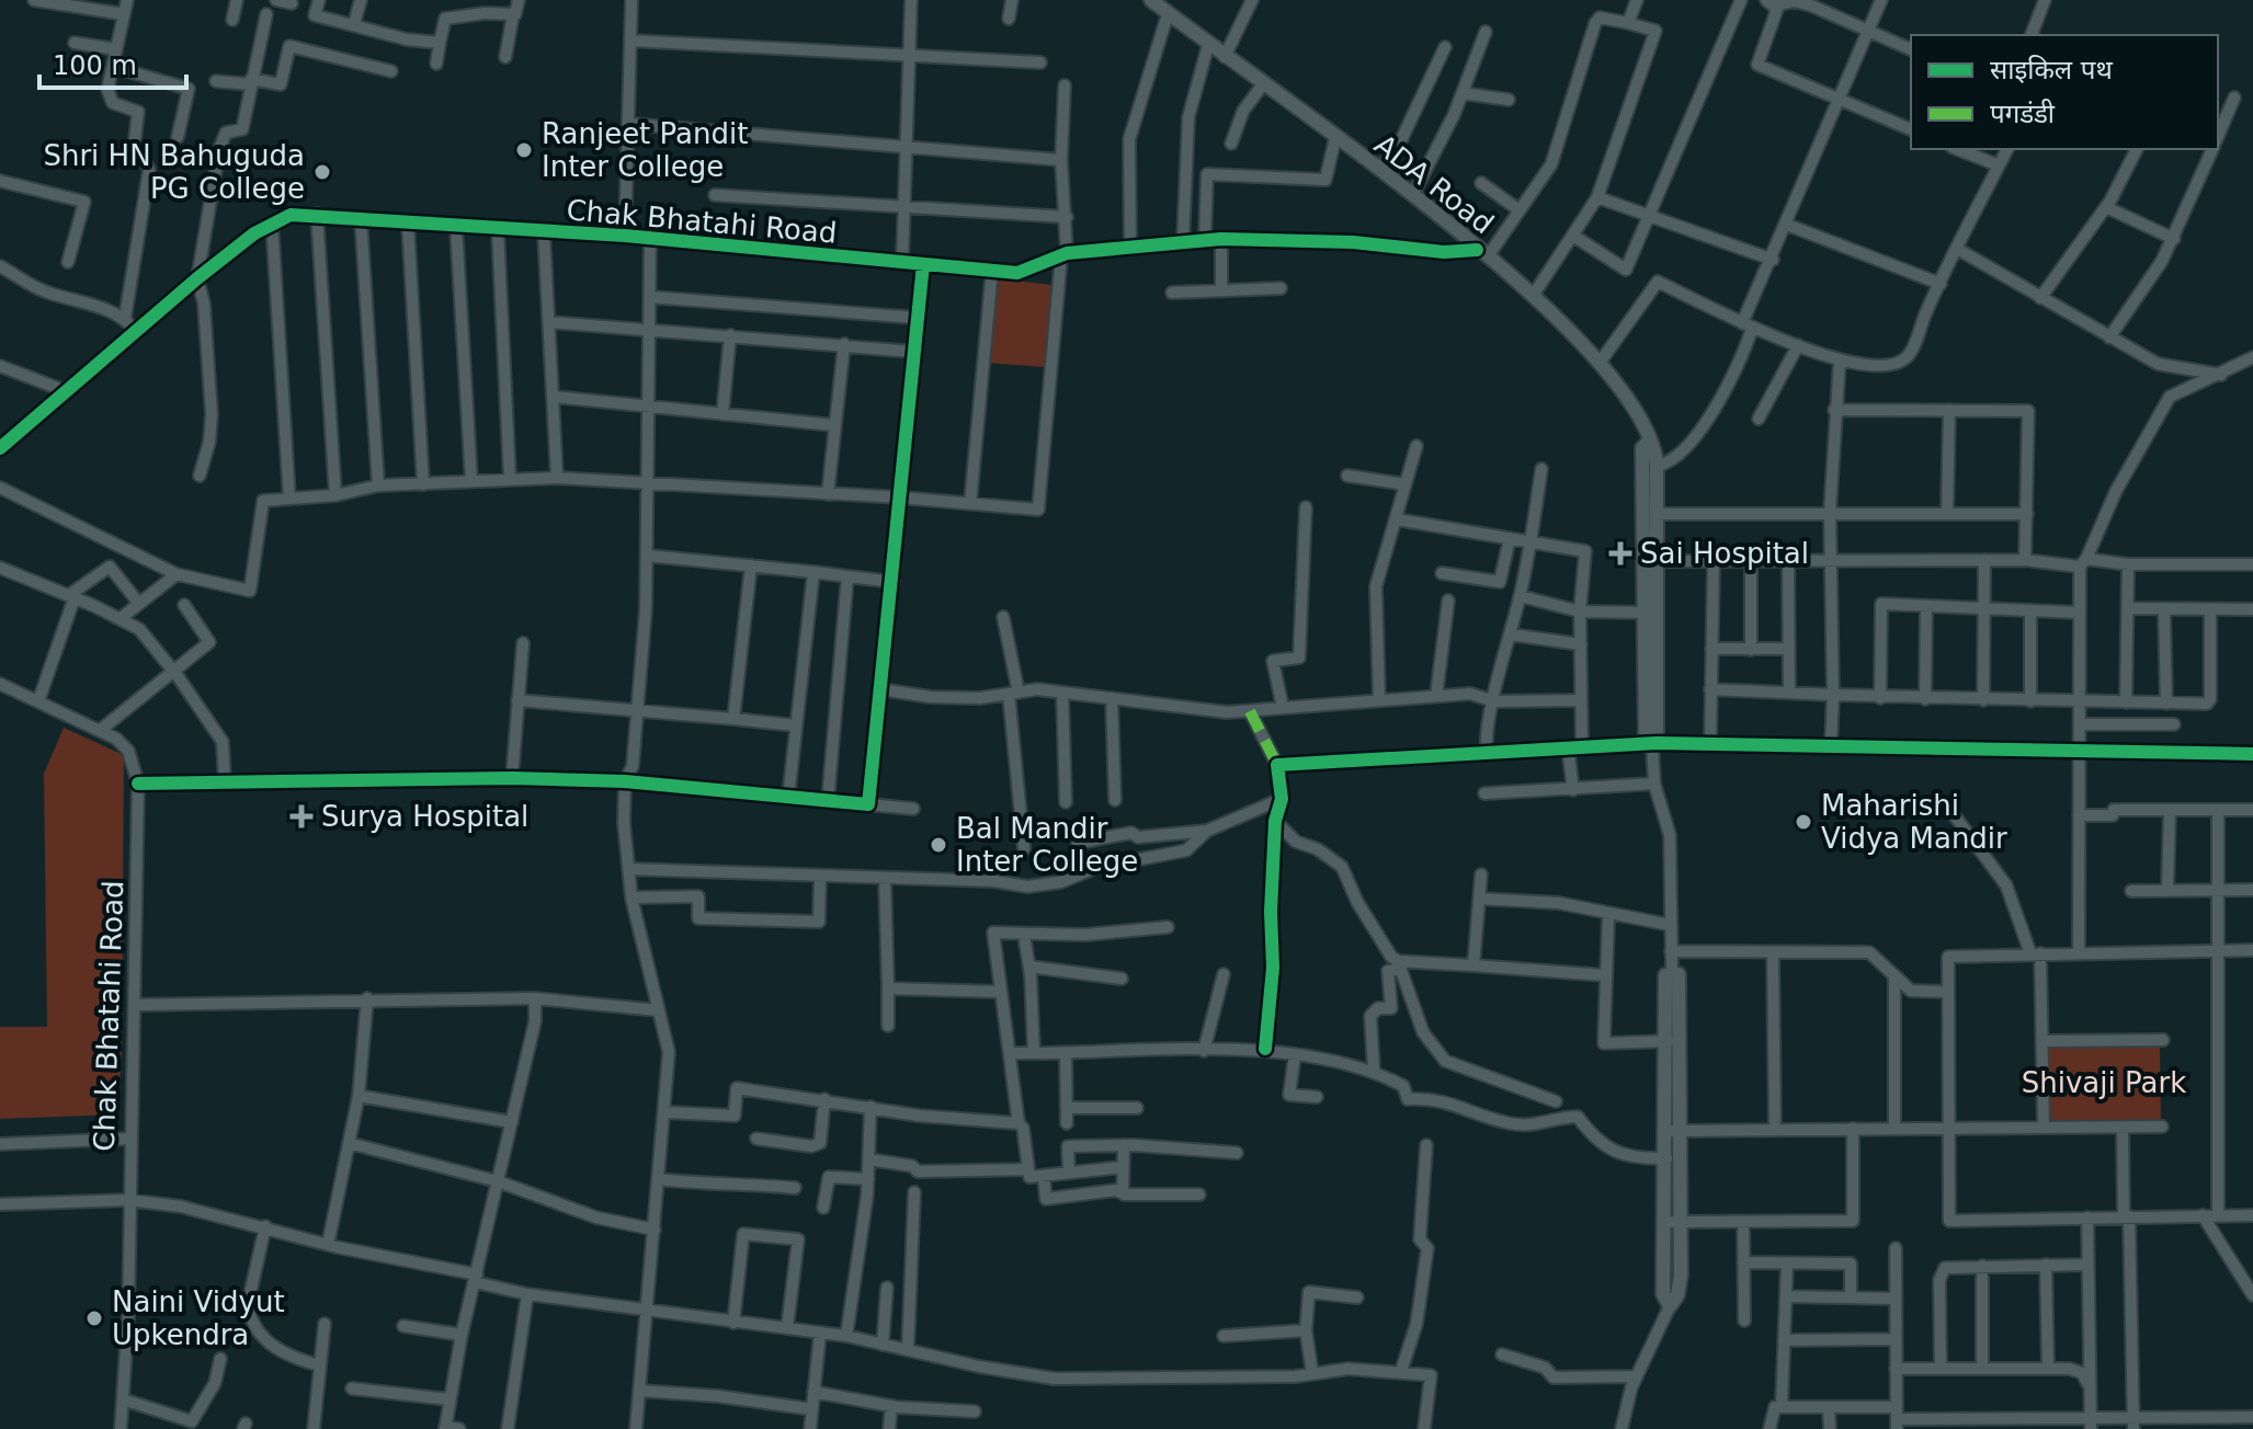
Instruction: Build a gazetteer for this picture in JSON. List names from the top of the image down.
{
  "streets": {
    "street": ["ADA Road", "Chak Bhatahi Road"]
  },
  "crossings": [
    ["ADA Road", "Chak Bhatahi Road"]
  ],
  "parks": ["Shivaji Park"],
  "places": {
    "other": [
      "Ranjeet Pandit Inter College",
      "Shri HN Bahuguda PG College",
      "Maharishi Vidya Mandir",
      "Bal Mandir Inter College",
      "Naini Vidyut Upkendra"
    ],
    "health": ["Sai Hospital", "Surya Hospital"]
  },
  "legend": ["साइकिल पथ", "पगडंडी"],
  "scale_bar": "100 m"
}
